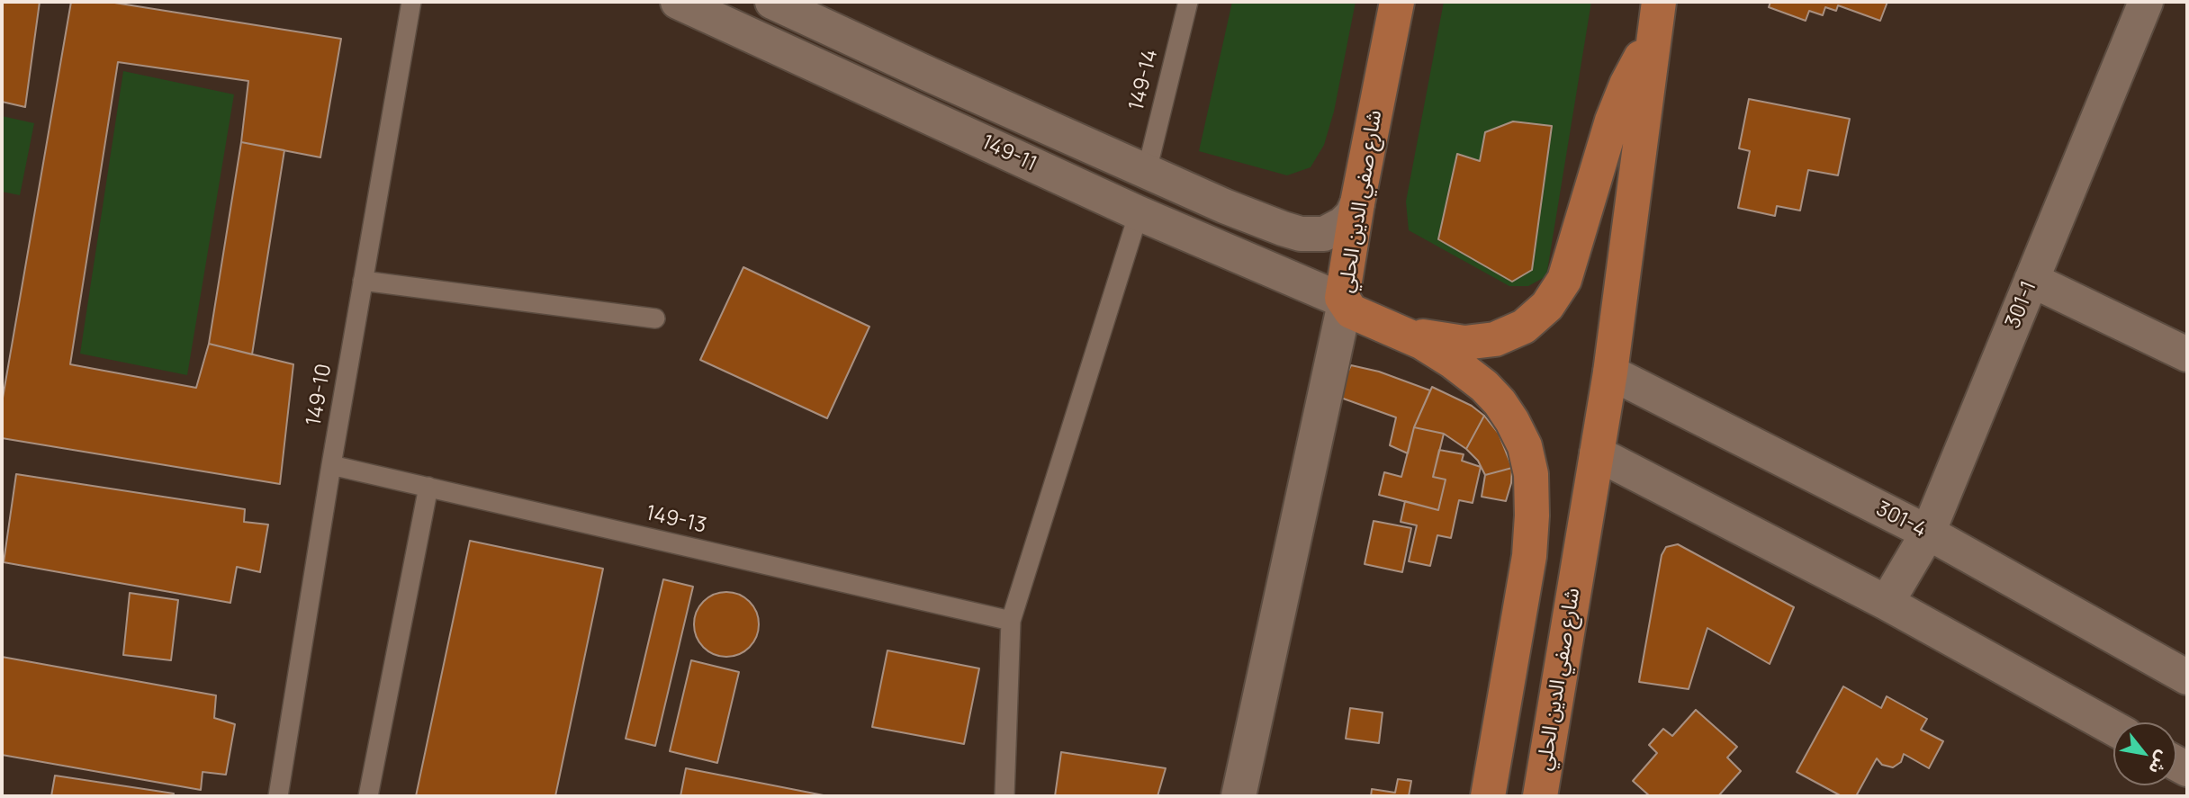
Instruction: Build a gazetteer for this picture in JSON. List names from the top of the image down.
{
  "streets": {
    "main road": ["شارع صفي الدين الحلي"],
    "street": ["149-11", "301-1", "301-4"],
    "lane": ["149-14", "149-10", "149-13"]
  },
  "crossings": [
    ["149-14", "149-11"],
    ["149-11", "شارع صفي الدين الحلي"],
    ["شارع صفي الدين الحلي", "301-4"],
    ["301-1", "301-4"],
    ["149-10", "149-13"]
  ],
  "north": "bottom right"
}
